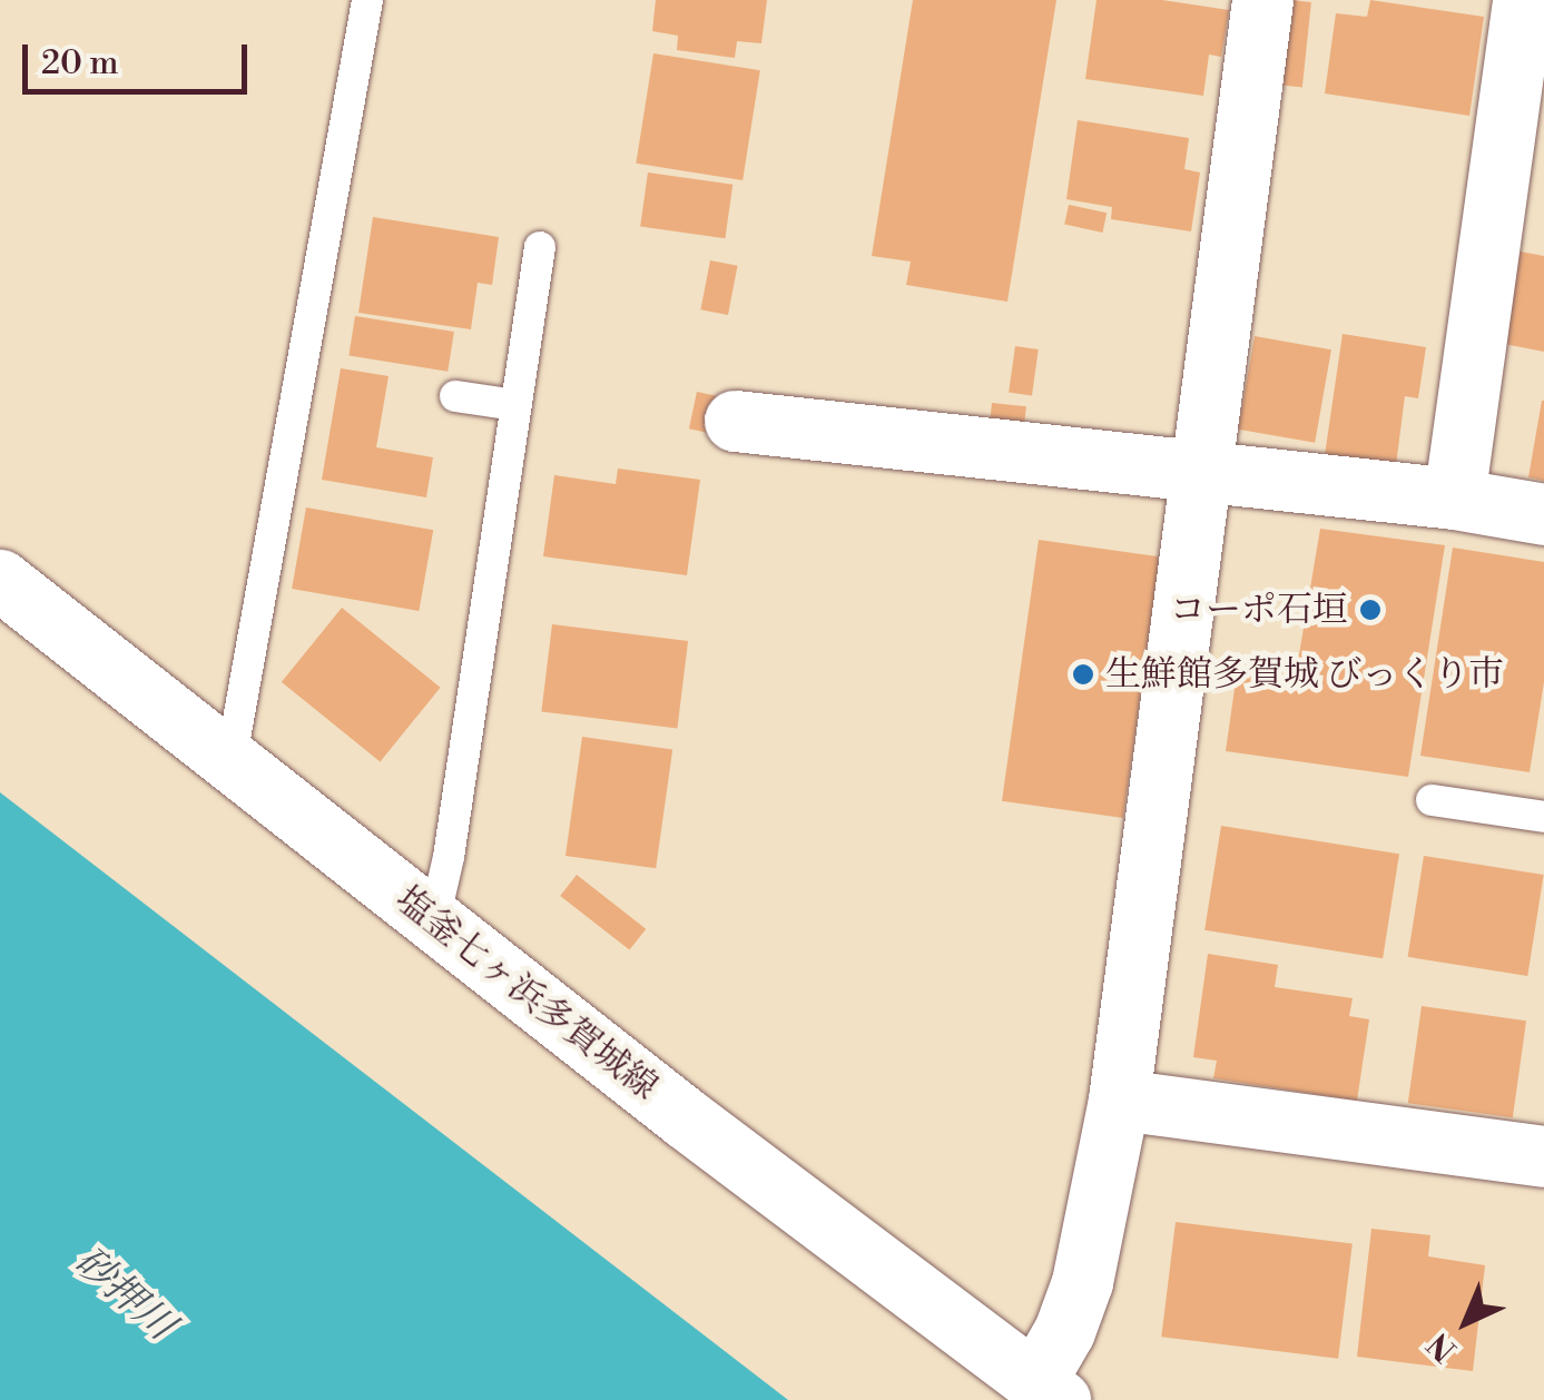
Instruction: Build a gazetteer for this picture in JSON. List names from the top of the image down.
{
  "streets": {
    "street": ["塩釜七ヶ浜多賀城線"]
  },
  "water": ["砂押川"],
  "places": ["コーポ石垣", "生鮮館多賀城 びっくり市"],
  "scale_bar": "20 m",
  "north": "bottom left"
}
